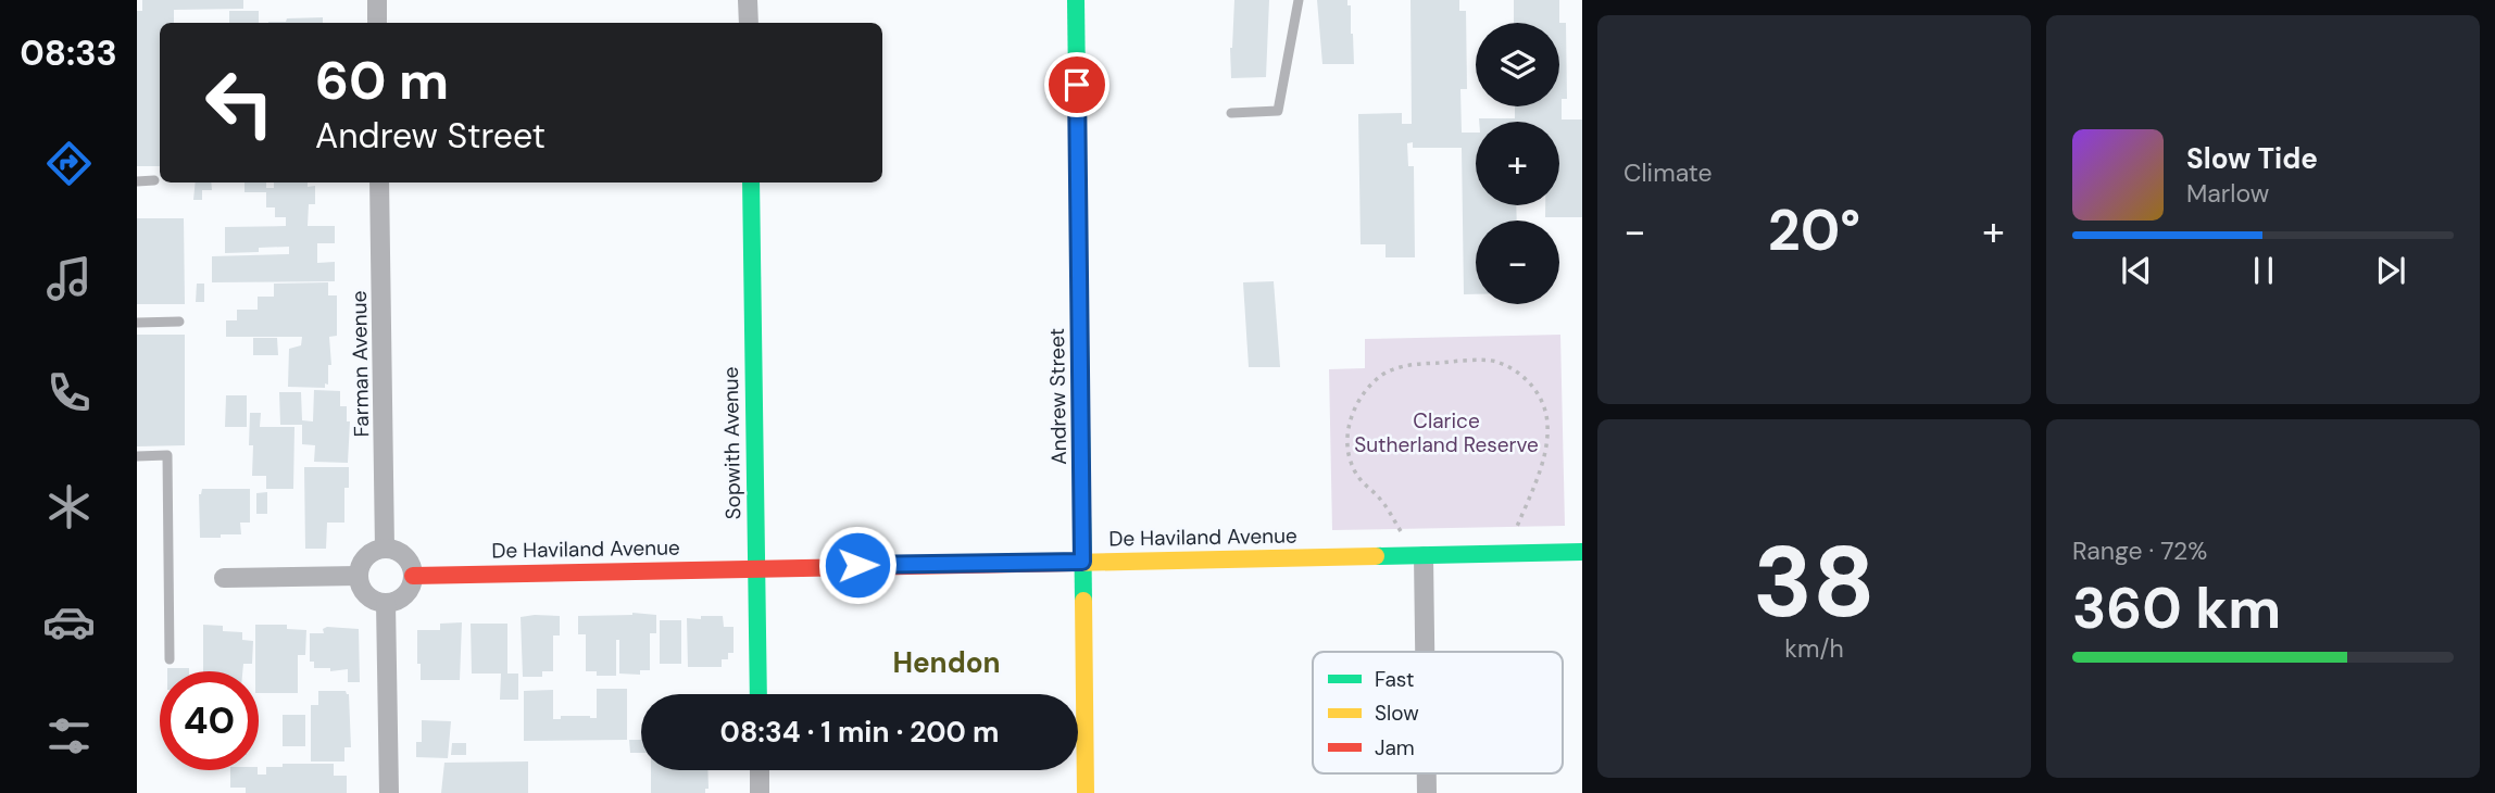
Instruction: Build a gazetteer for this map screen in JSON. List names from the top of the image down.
{
  "streets": {
    "street": [
      "Farman Avenue",
      "Andrew Street",
      "Sopwith Avenue",
      "De Haviland Avenue"
    ]
  },
  "crossings": [
    ["Farman Avenue", "De Haviland Avenue"],
    ["Andrew Street", "De Haviland Avenue"],
    ["Sopwith Avenue", "De Haviland Avenue"]
  ],
  "districts": ["Hendon"],
  "parks": ["Clarice Sutherland Reserve"],
  "legend": ["Fast", "Slow", "Jam"],
  "page": {
    "tabs": "08:33",
    "tile": [
      "Climate",
      ["38", "km/h"],
      ["Range · 72%", "360 km"]
    ],
    "map_buttons": ["+", "−"],
    "turn": ["60 m", "Andrew Street"],
    "song": ["Slow Tide", "Marlow"],
    "heat": ["−", "20°", "+"],
    "limit": "40",
    "trip": "08:34 · 1 min · 200 m"
  }
}
